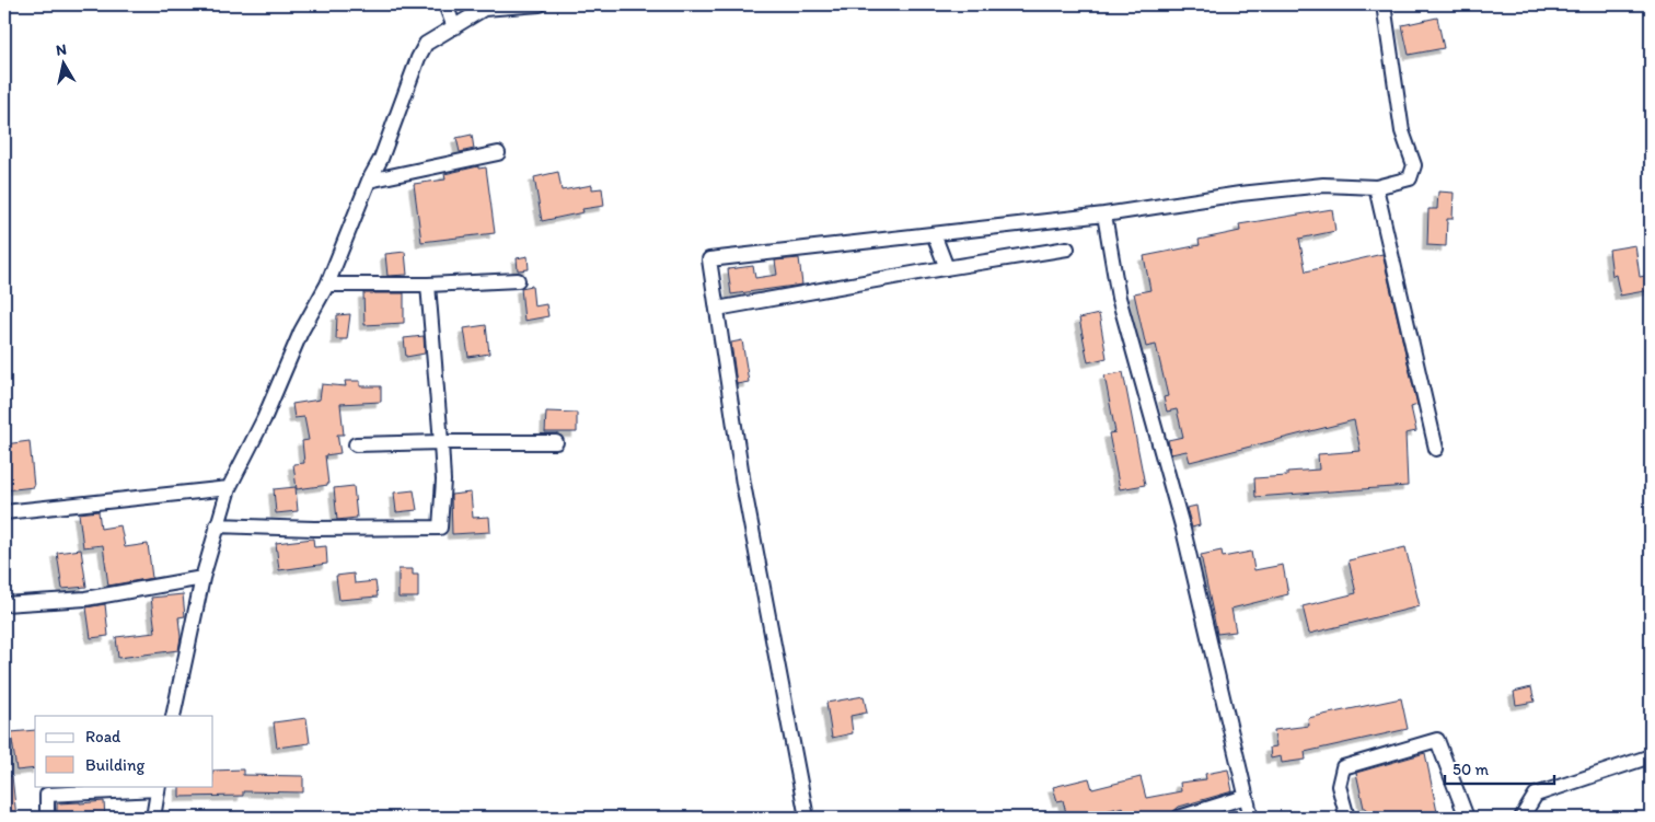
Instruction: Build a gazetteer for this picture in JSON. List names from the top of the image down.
{
  "legend": ["Road", "Building"],
  "scale_bar": "50 m",
  "north": "top"
}
